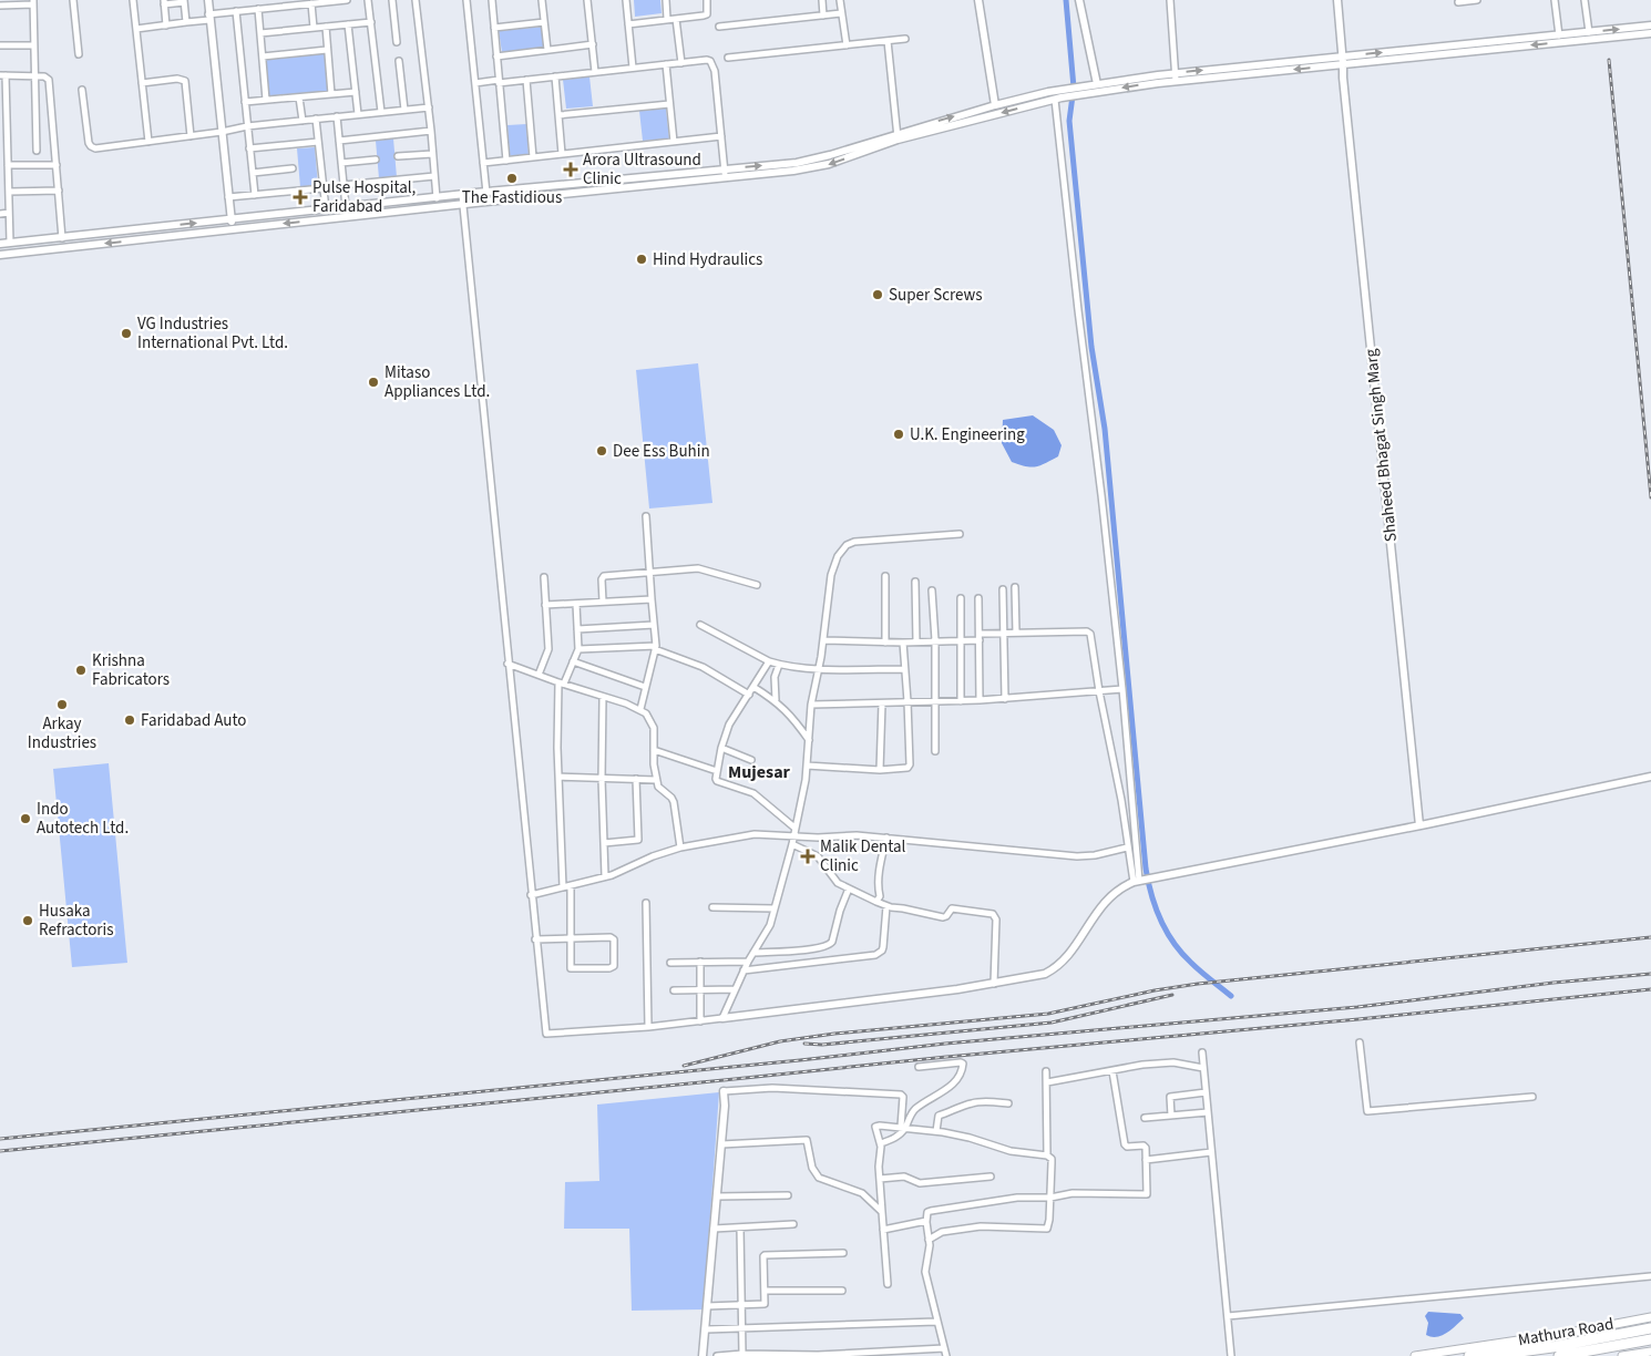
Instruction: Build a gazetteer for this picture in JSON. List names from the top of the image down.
{
  "streets": {
    "main road": ["Mathura Road"],
    "street": ["Shaheed Bhagat Singh Marg"]
  },
  "districts": ["Mujesar"],
  "places": {
    "health": ["Arora Ultrasound Clinic", "Pulse Hospital, Faridabad", "Malik Dental Clinic"],
    "other": [
      "The Fastidious",
      "Hind Hydraulics",
      "Super Screws",
      "VG Industries International Pvt. Ltd.",
      "Mitaso Appliances Ltd.",
      "U.K. Engineering",
      "Dee Ess Buhin",
      "Krishna Fabricators",
      "Arkay Industries",
      "Faridabad Auto",
      "Indo Autotech Ltd.",
      "Husaka Refractoris"
    ]
  }
}
